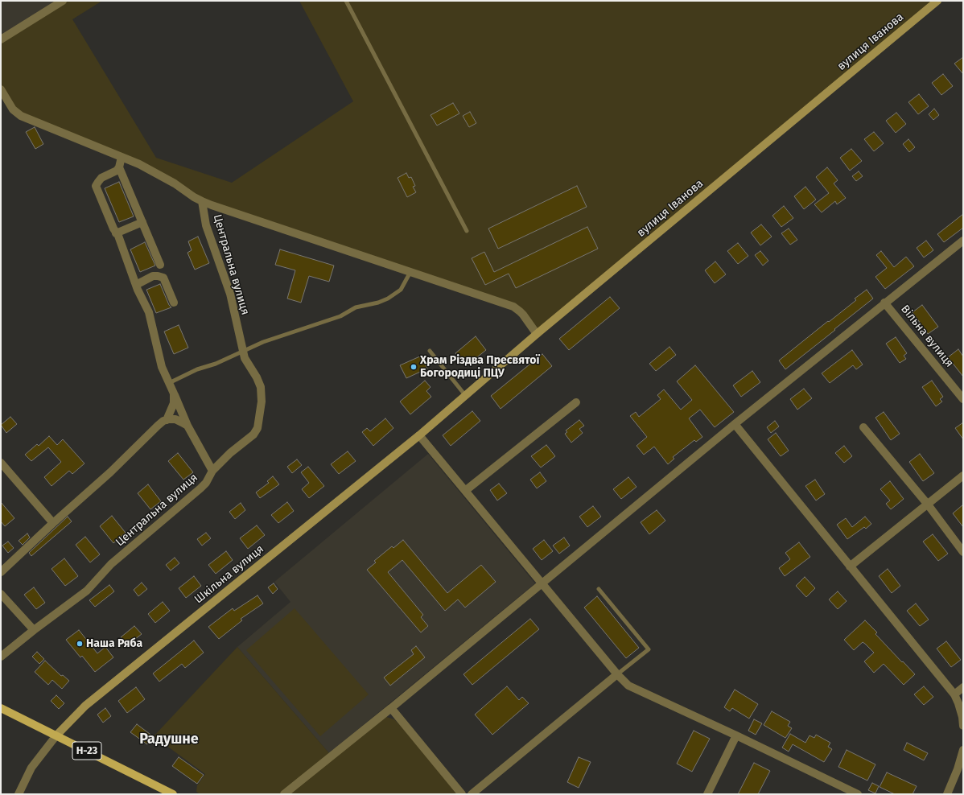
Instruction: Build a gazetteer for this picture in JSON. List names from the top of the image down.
{
  "streets": {
    "main road": ["Н-23"],
    "street": [
      "вулиця Іванова",
      "Центральна вулиця",
      "Вільна вулиця",
      "Шкільна вулиця"
    ]
  },
  "crossings": [
    ["вулиця Іванова", "Шкільна вулиця"],
    ["Шкільна вулиця", "Н-23"]
  ],
  "districts": ["Радушне"],
  "places": ["Храм Різдва Пресвятої Богородиці ПЦУ", "Наша Ряба"]
}
